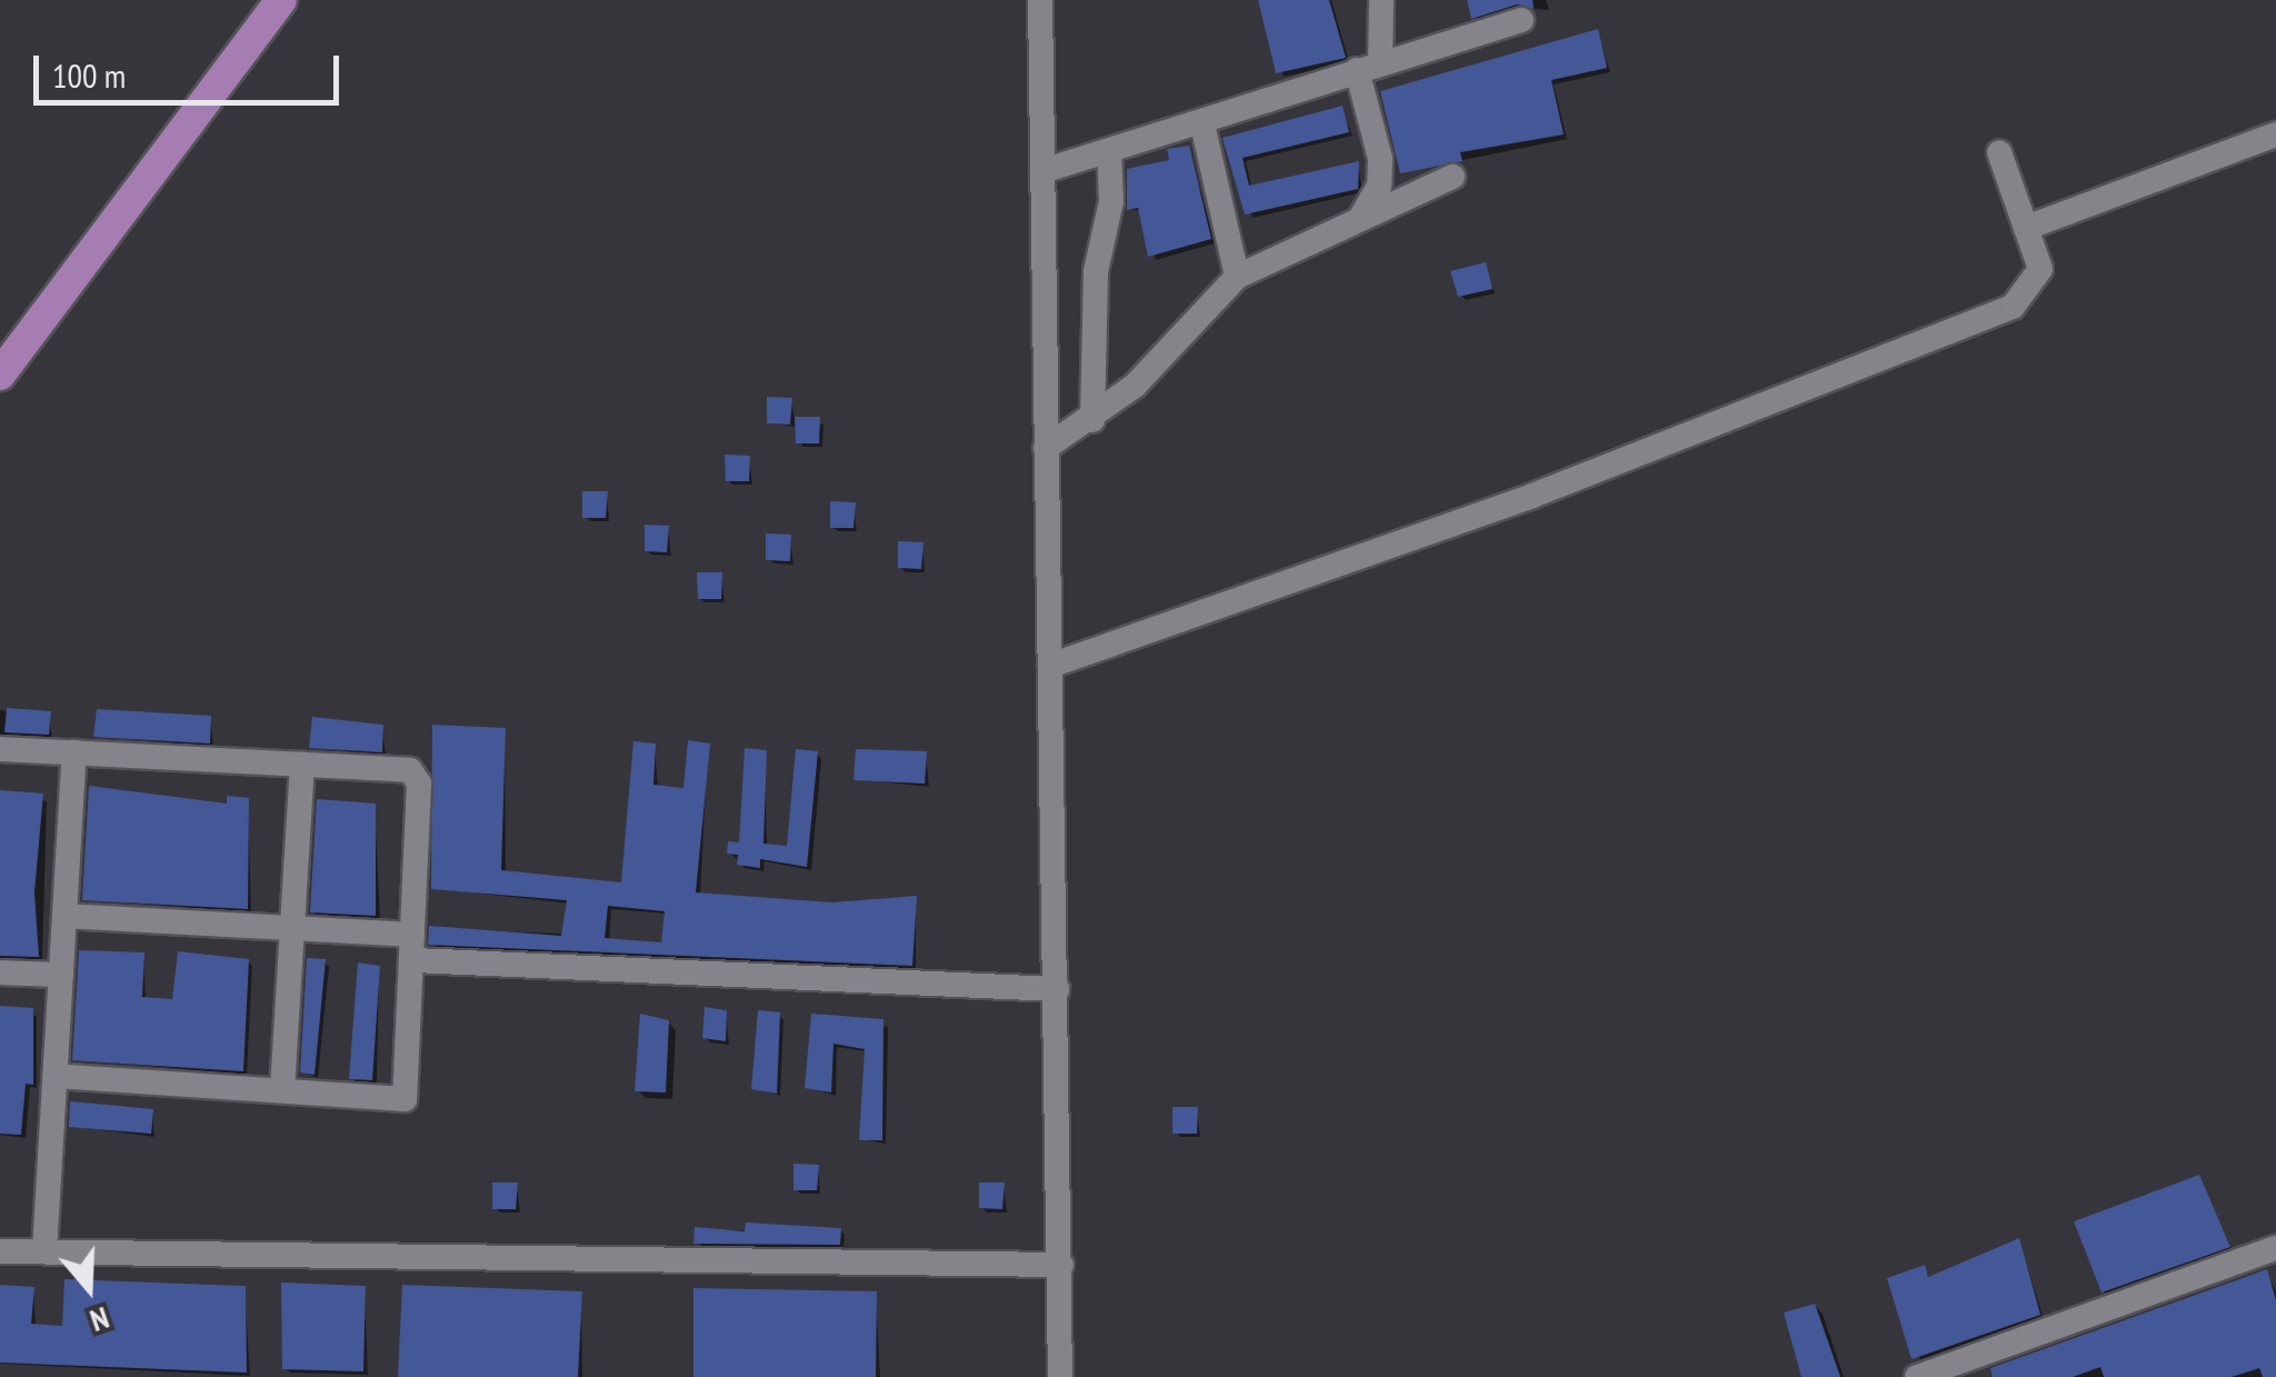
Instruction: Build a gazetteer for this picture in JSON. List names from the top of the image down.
{
  "scale_bar": "100 m",
  "north": "bottom"
}
